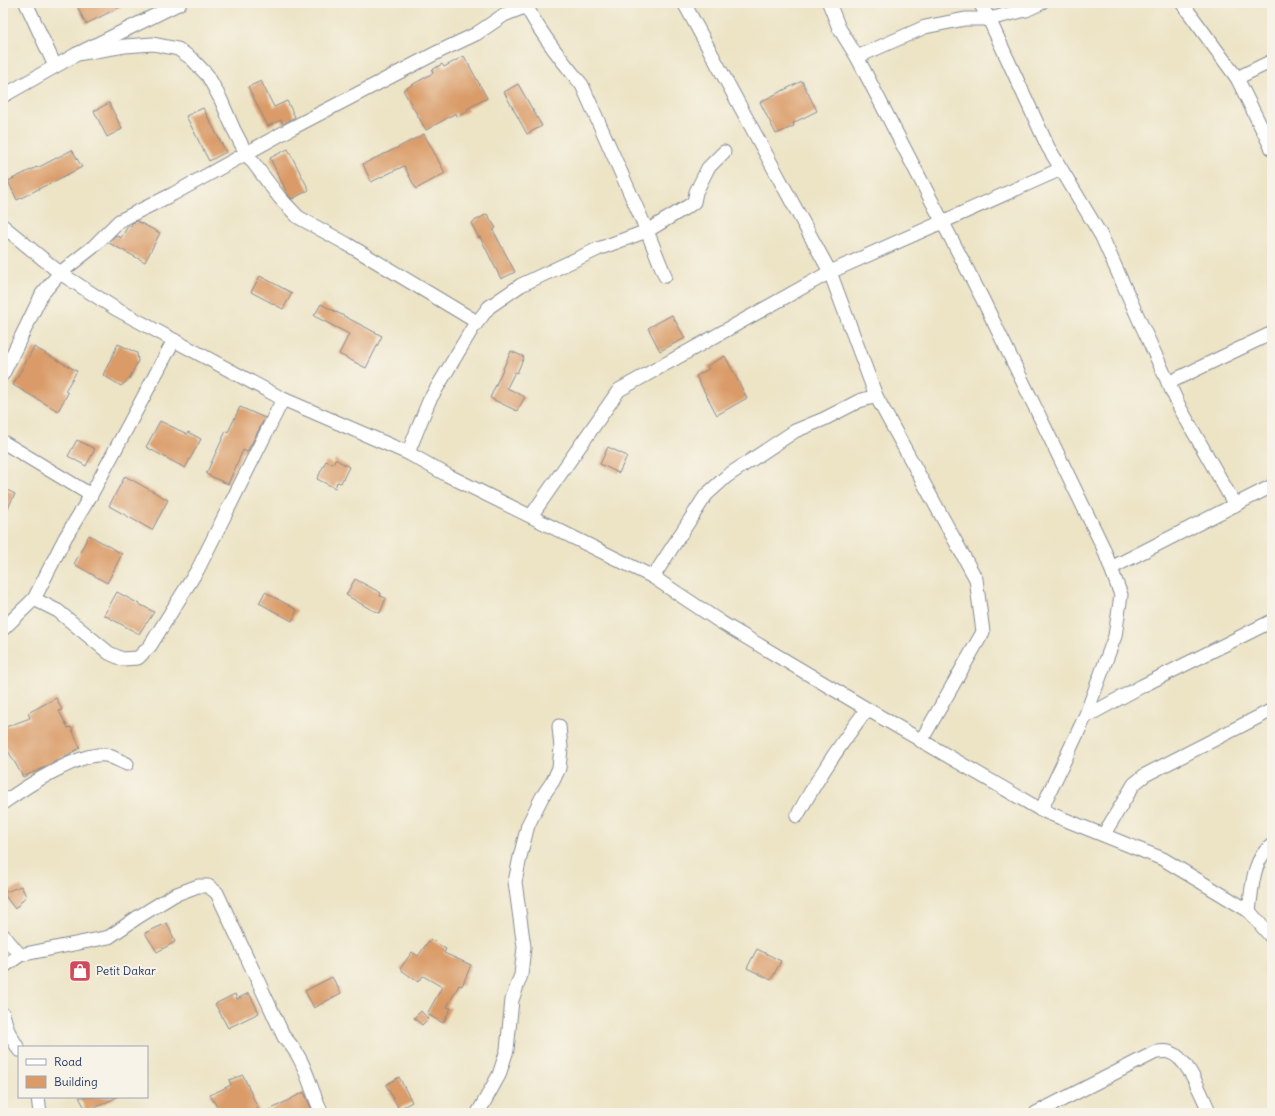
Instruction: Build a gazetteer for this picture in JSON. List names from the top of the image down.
{
  "places": {
    "shop": ["Petit Dakar"]
  },
  "legend": ["Road", "Building"]
}
